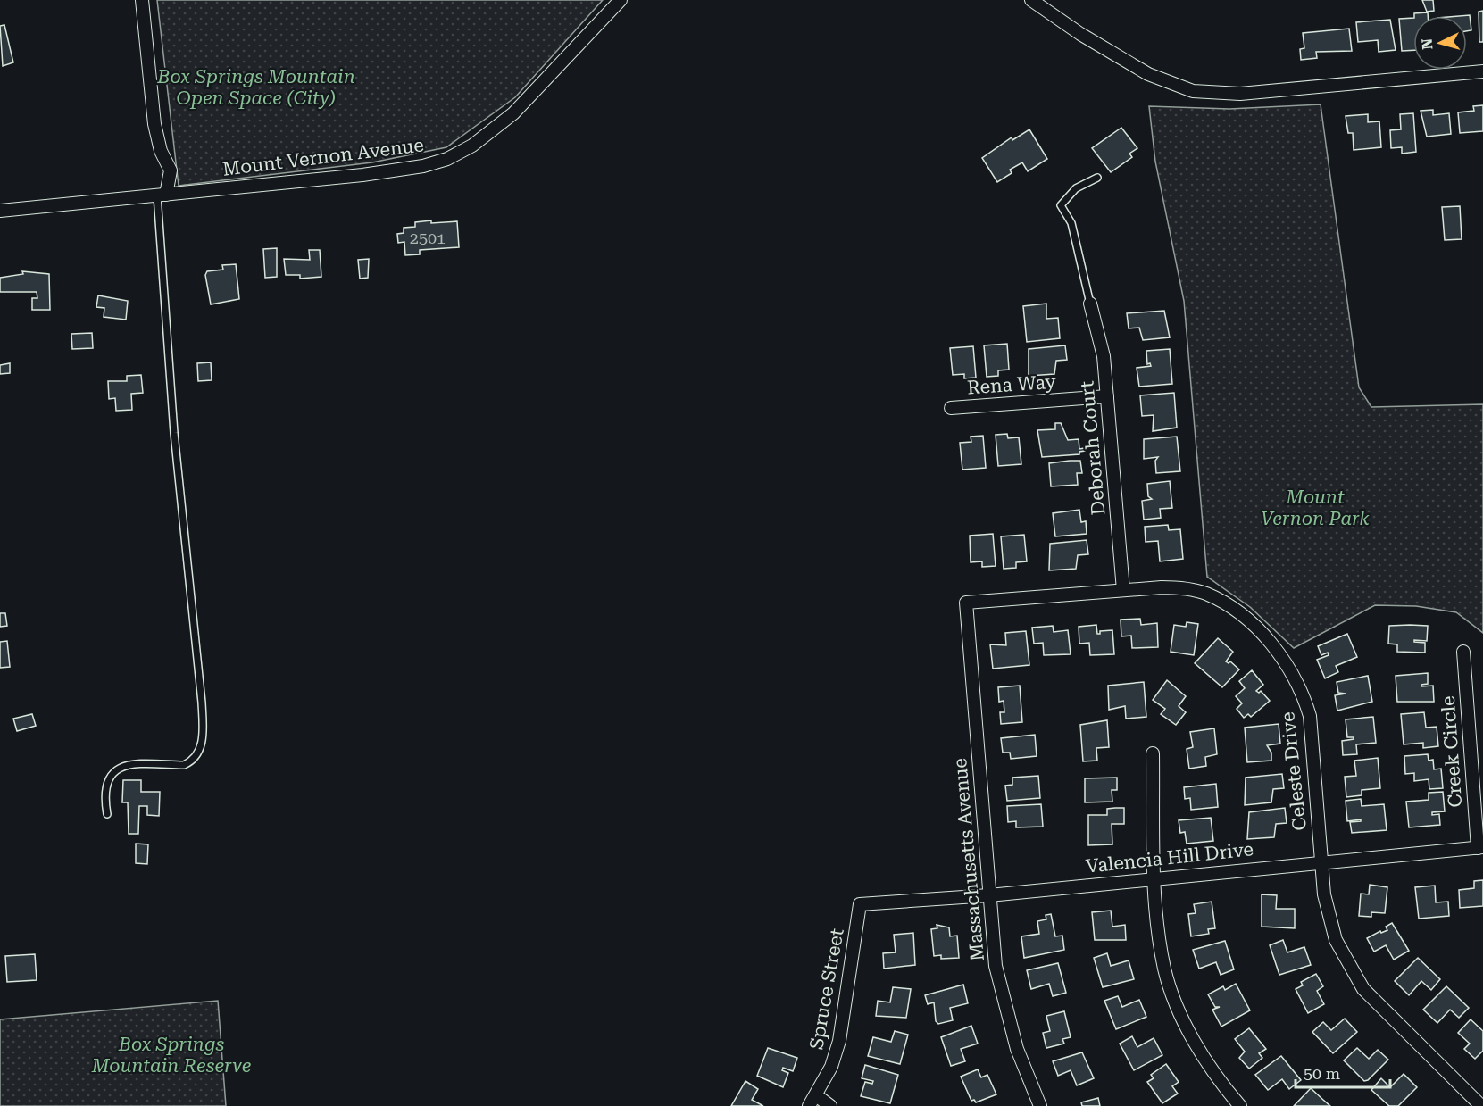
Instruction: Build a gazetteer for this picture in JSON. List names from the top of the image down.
{
  "streets": {
    "street": [
      "Mount Vernon Avenue",
      "Rena Way",
      "Deborah Court",
      "Creek Circle",
      "Celeste Drive",
      "Valencia Hill Drive",
      "Massachusetts Avenue",
      "Spruce Street"
    ]
  },
  "crossings": [
    ["Rena Way", "Deborah Court"],
    ["Deborah Court", "Celeste Drive"],
    ["Creek Circle", "Valencia Hill Drive"],
    ["Celeste Drive", "Valencia Hill Drive"],
    ["Celeste Drive", "Massachusetts Avenue"],
    ["Valencia Hill Drive", "Massachusetts Avenue"],
    ["Valencia Hill Drive", "Spruce Street"]
  ],
  "parks": ["Box Springs Mountain Open Space (City)", "Mount Vernon Park", "Box Springs Mountain Reserve"],
  "house_numbers": ["2501"],
  "scale_bar": "50 m",
  "north": "left"
}
